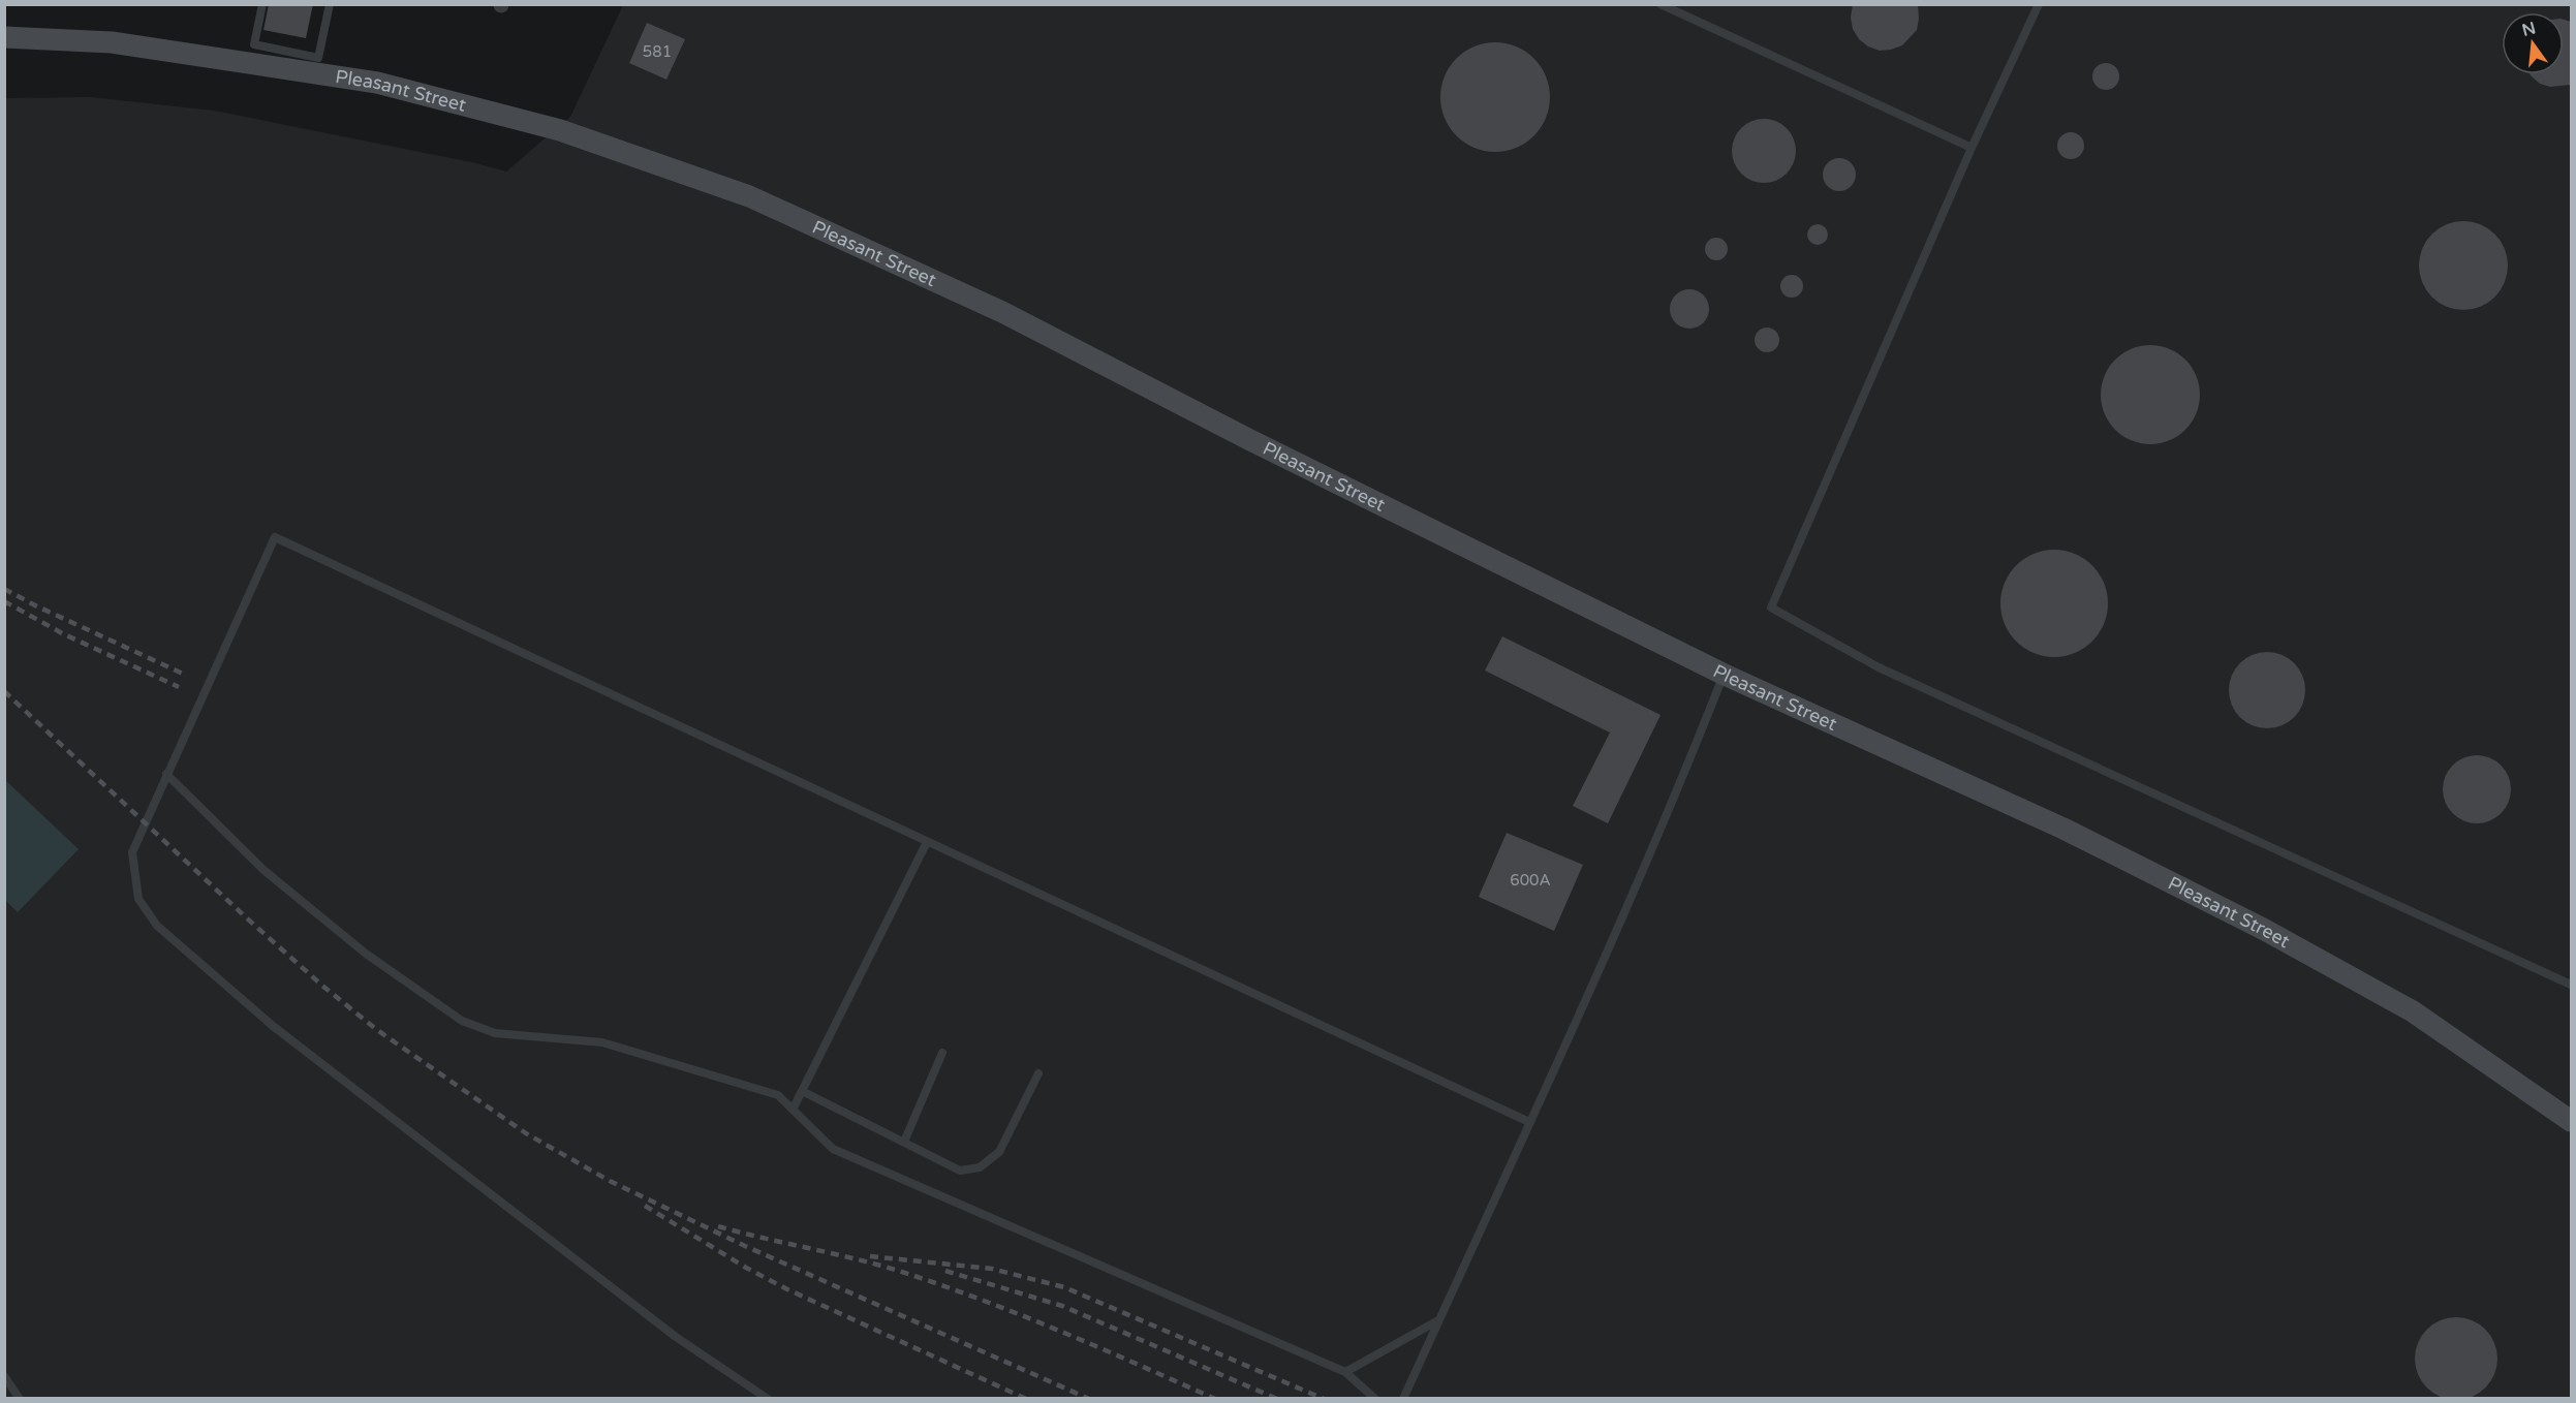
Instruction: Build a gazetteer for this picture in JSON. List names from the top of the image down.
{
  "streets": {
    "main road": ["Pleasant Street"]
  },
  "house_numbers": ["581", "600A"],
  "north": "top"
}
